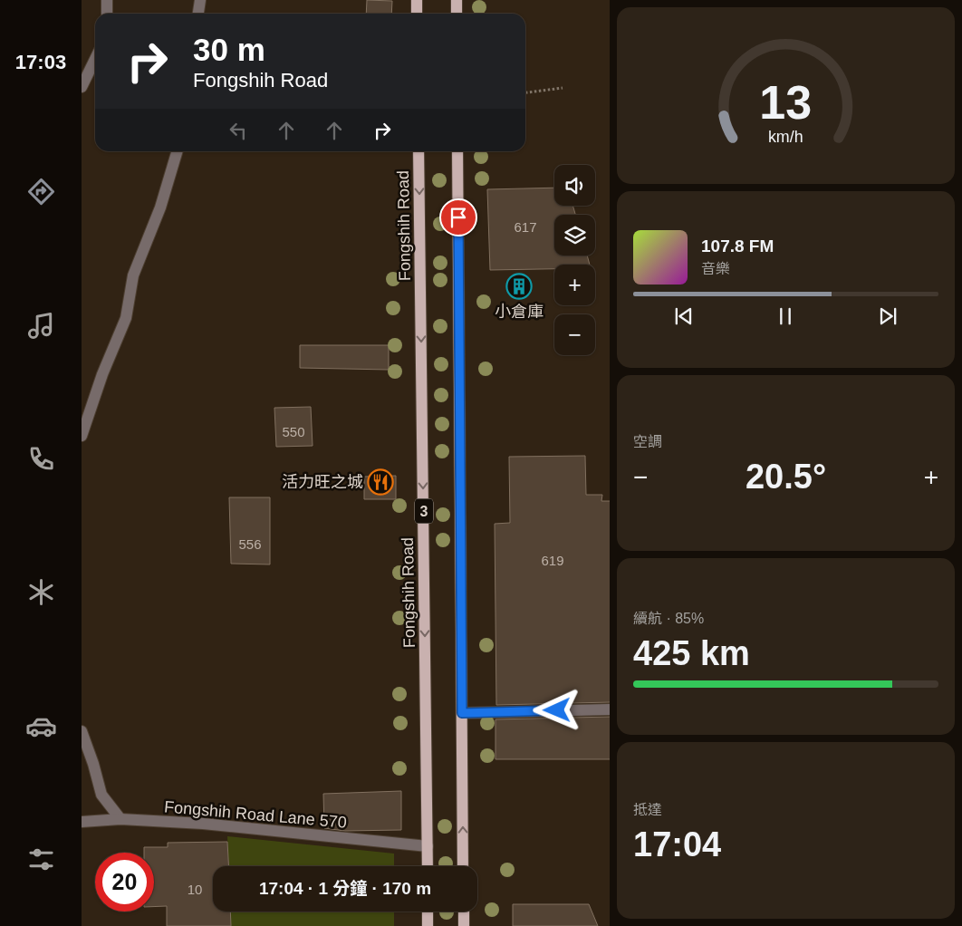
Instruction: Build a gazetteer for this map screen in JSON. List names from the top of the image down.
{
  "streets": {
    "main road": ["Fongshih Road", "3"],
    "lane": ["Fongshih Road Lane 570"]
  },
  "crossings": [
    ["Fongshih Road", "Fongshih Road Lane 570"]
  ],
  "places": {
    "building": ["小倉庫"],
    "restaurant": ["活力旺之城"]
  },
  "house_numbers": [
    "617",
    "550",
    "556",
    "619",
    "10"
  ],
  "page": {
    "tabs": "17:03",
    "turn": ["30 m", "Fongshih Road"],
    "map_buttons": ["+", "−"],
    "song": ["107.8 FM", "音樂"],
    "tile": [
      "空調",
      ["續航 · 85%", "425 km"],
      ["抵達", "17:04"]
    ],
    "heat": ["−", "20.5°", "+"],
    "limit": "20",
    "trip": "17:04 · 1 分鐘 · 170 m",
    "gauge": ["13", "km/h"]
  }
}
